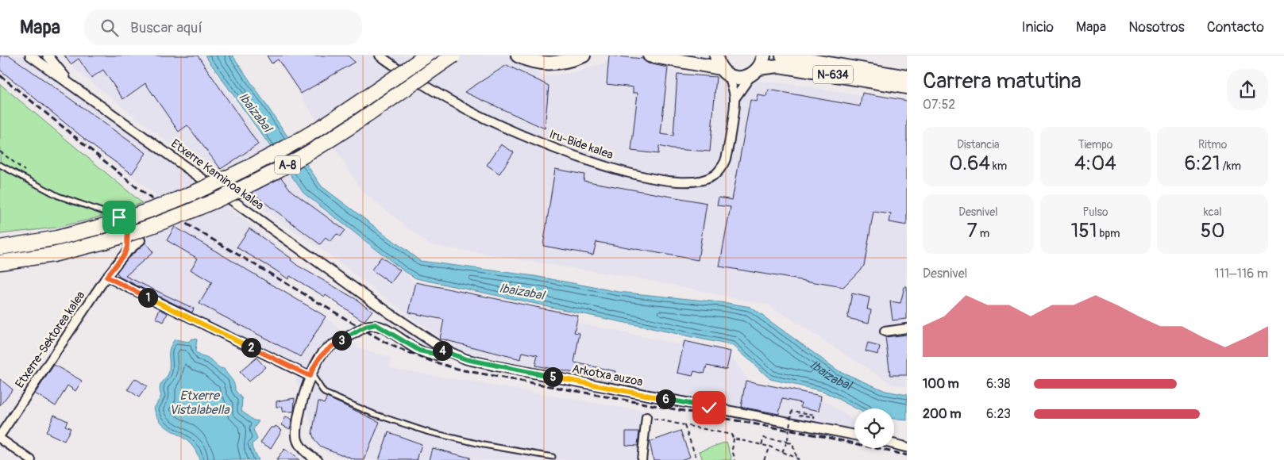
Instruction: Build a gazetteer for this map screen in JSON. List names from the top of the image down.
{
  "streets": {
    "highway": ["N-634", "A-8"],
    "street": [
      "Iru-Bide kalea",
      "Etxerre Kaminoa kalea",
      "Etxerre-Sektorea kalea",
      "Arkotxa auzoa"
    ]
  },
  "crossings": [
    ["Etxerre Kaminoa kalea", "Arkotxa auzoa"]
  ],
  "water": ["Ibaizabal", "Etxerre Vistalabella"],
  "page": {
    "header": "Mapa",
    "search": "Buscar aquí",
    "nav": [
      "Inicio",
      "Mapa",
      "Nosotros",
      "Contacto"
    ],
    "heading": ["Carrera matutina", "07:52"],
    "stats": [
      ["Distancia", "0.64 km"],
      ["Tiempo", "4:04"],
      ["Ritmo", "6:21 /km"],
      ["Desnivel", "7 m"],
      ["Pulso", "151 bpm"],
      ["kcal", "50"]
    ],
    "chart": ["Desnivel", "111–116 m"],
    "pins": [
      "1",
      "3",
      "2",
      "4",
      "5",
      "6"
    ],
    "list": [
      {
        "name": "100 m",
        "note": "6:38"
      },
      {
        "name": "200 m",
        "note": "6:23"
      }
    ]
  }
}
